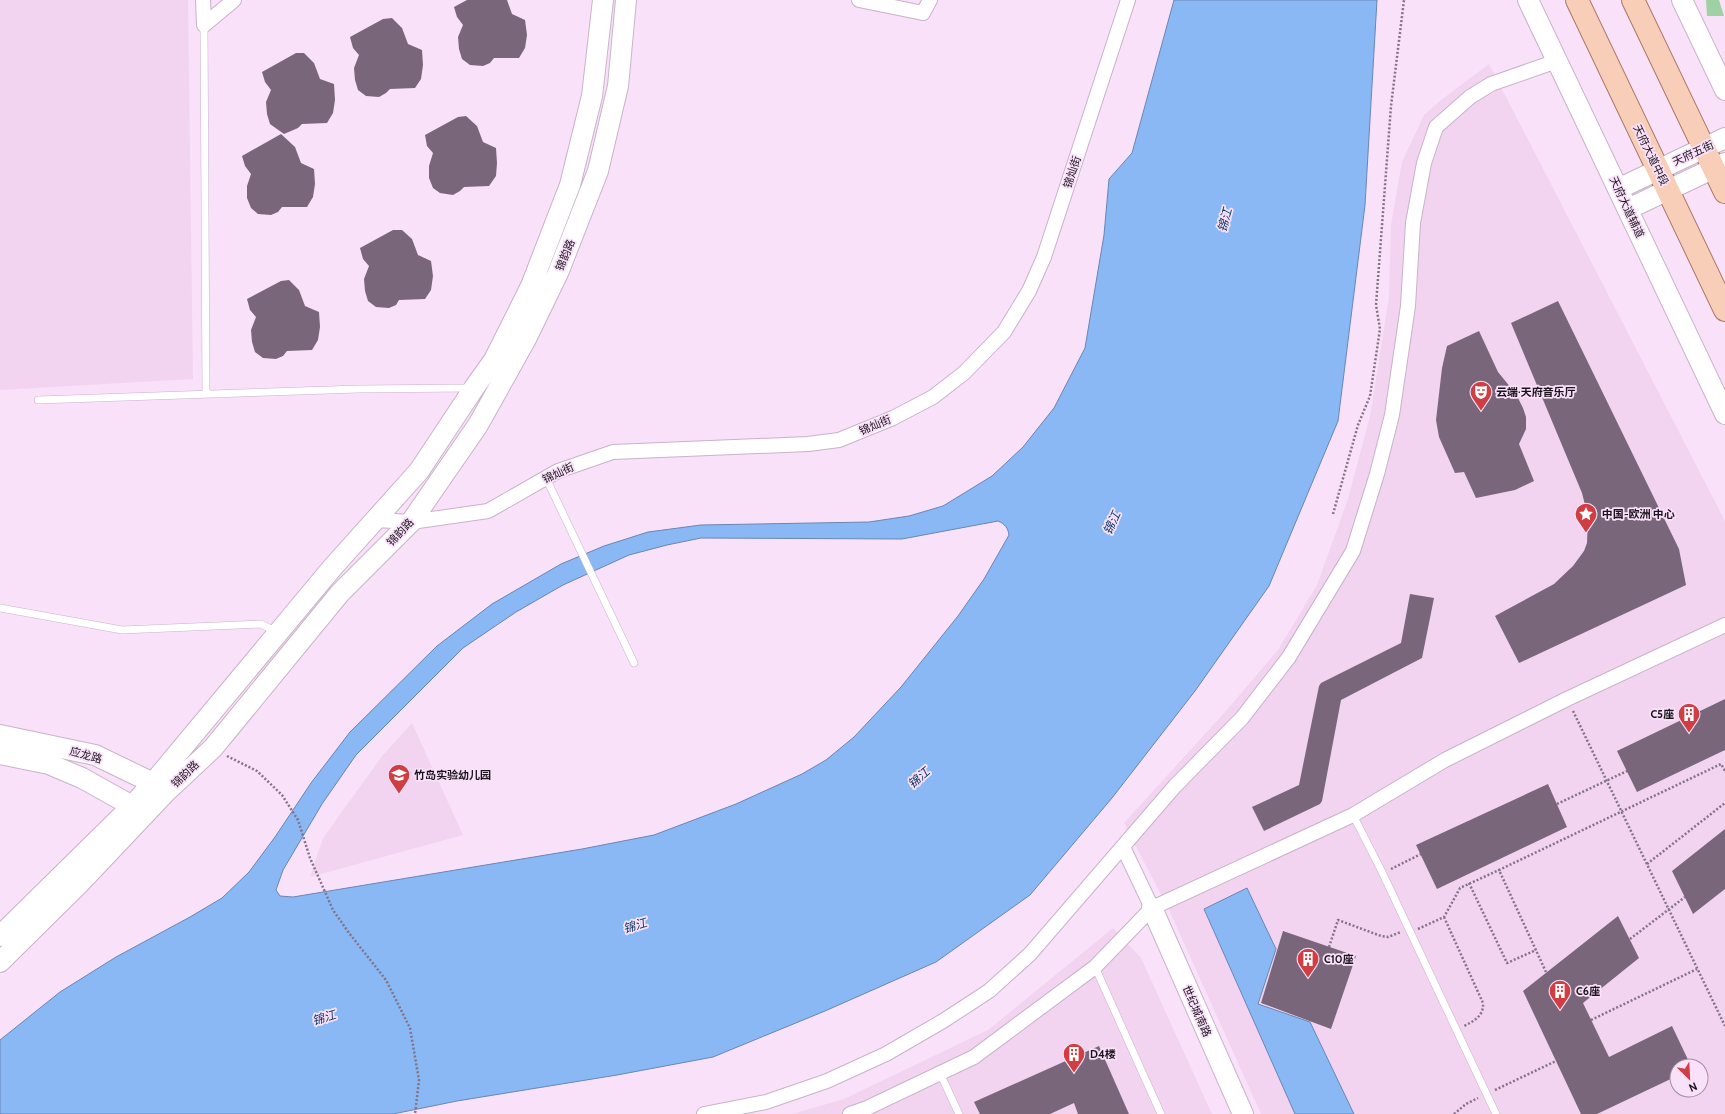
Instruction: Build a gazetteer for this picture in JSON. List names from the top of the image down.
{
  "streets": {
    "main road": ["天府大道中段"],
    "street": [
      "天府五街",
      "锦灿街",
      "天府大道辅道",
      "锦韵路",
      "应龙路",
      "世纪城南路"
    ]
  },
  "crossings": [
    ["天府五街", "天府大道中段"],
    ["天府五街", "天府大道辅道"],
    ["锦灿街", "锦韵路"],
    ["锦韵路", "应龙路"]
  ],
  "water": ["锦江"],
  "places": {
    "theatre": ["云端·天府音乐厅"],
    "place": ["中国-欧洲 中心"],
    "building": [
      "C5座",
      "C10座",
      "C6座",
      "D4楼"
    ],
    "school or university": ["竹岛实验幼儿园"]
  },
  "north": "bottom right"
}
